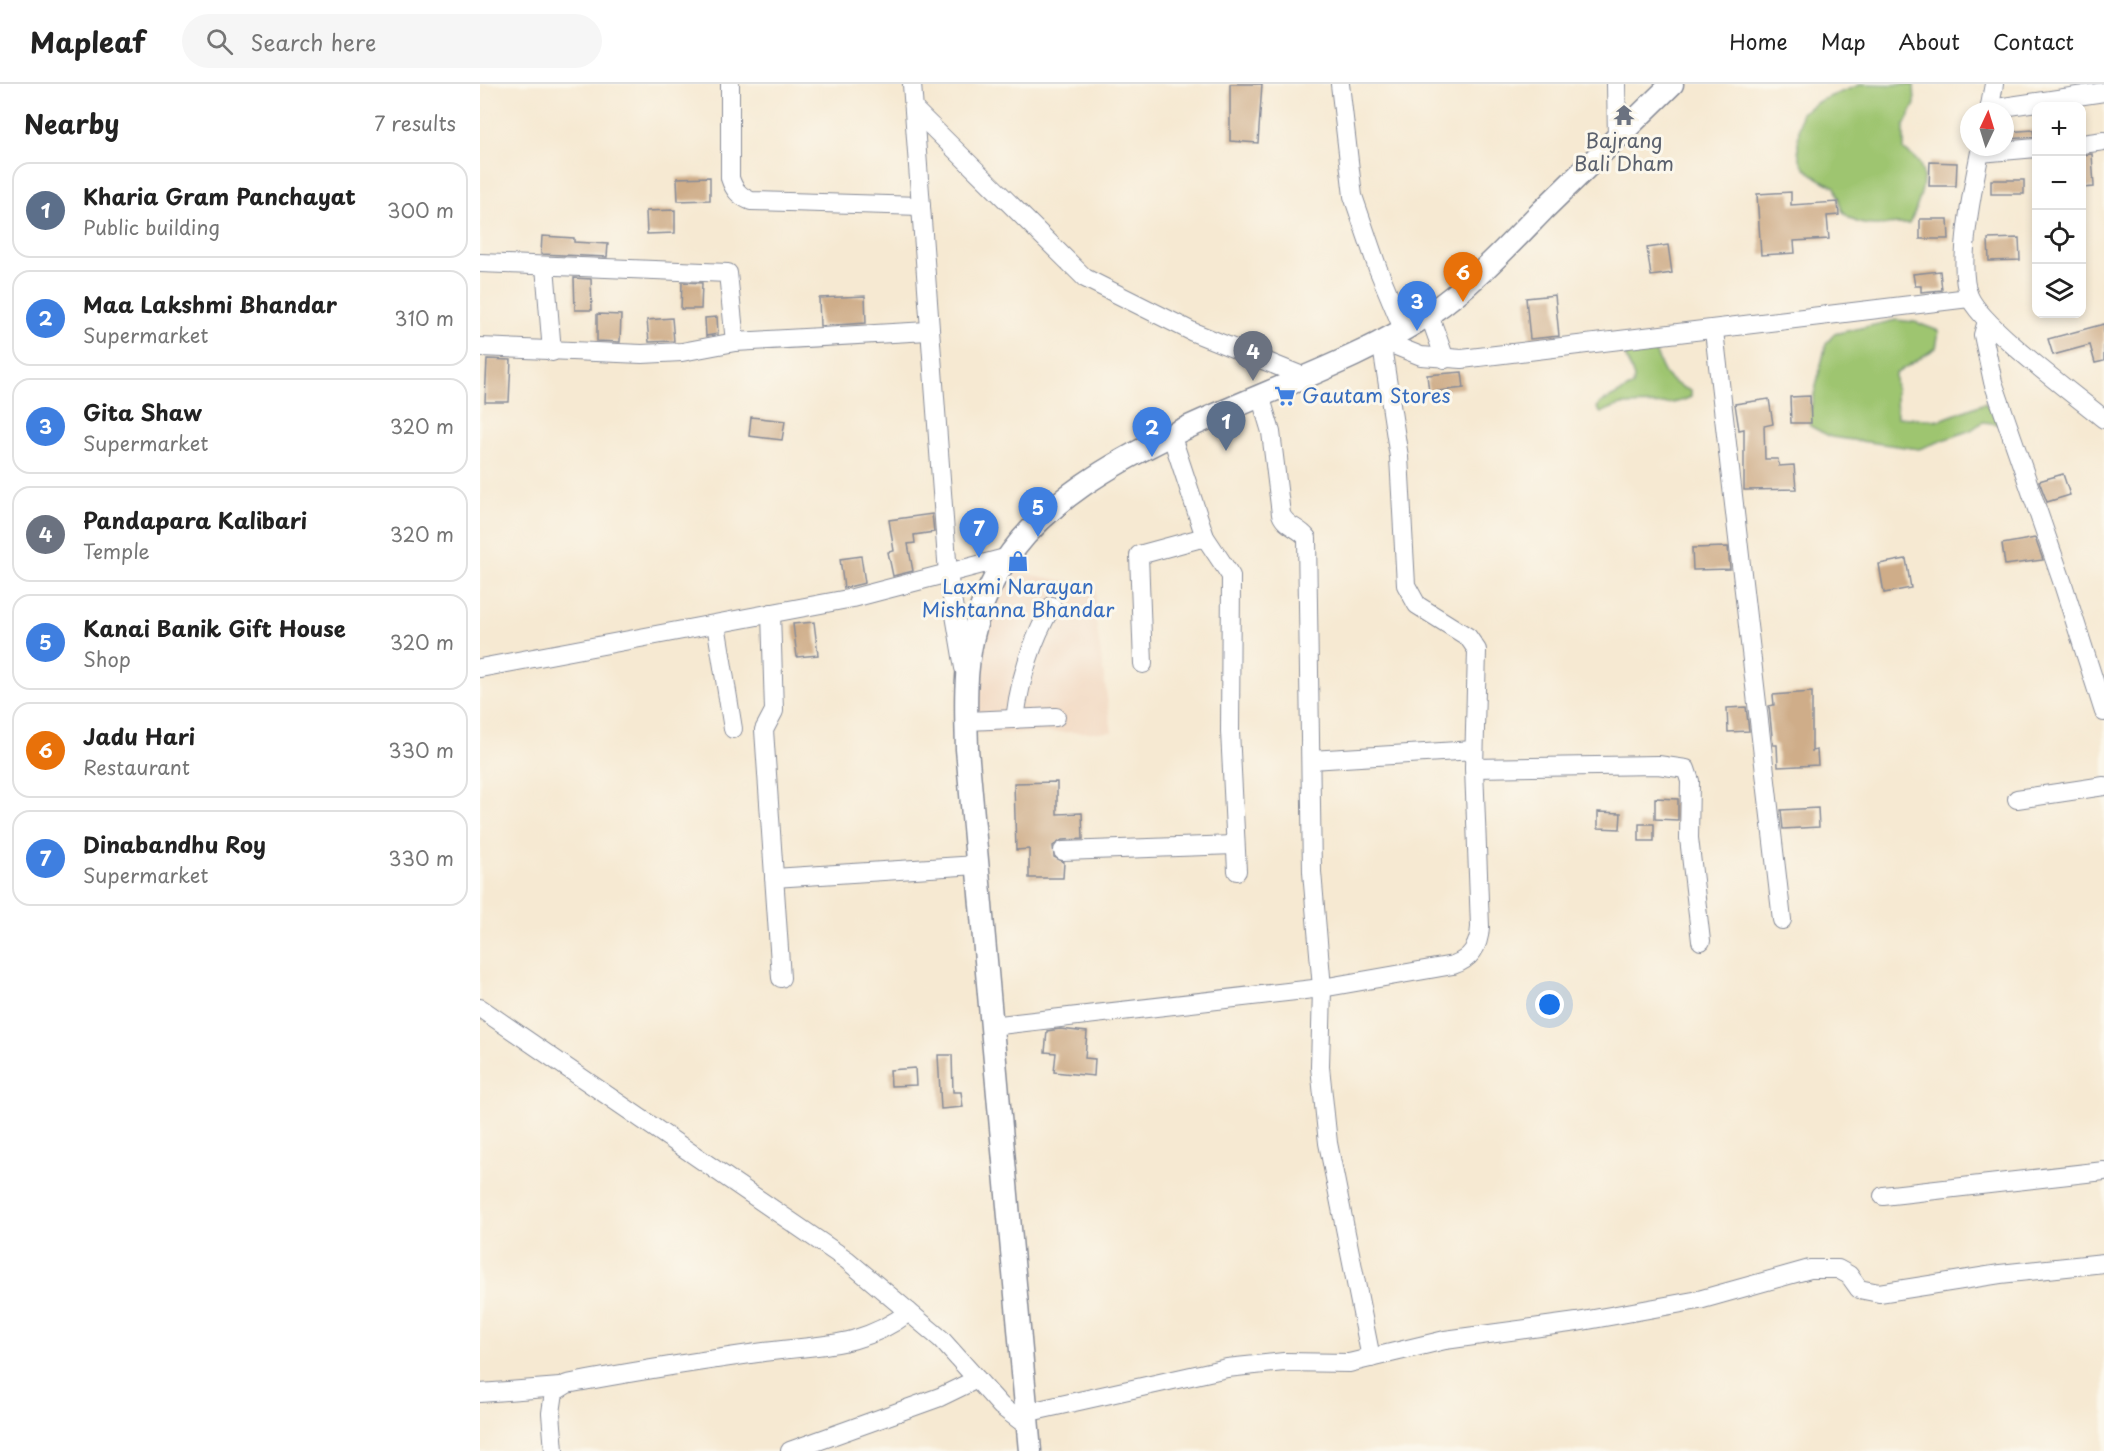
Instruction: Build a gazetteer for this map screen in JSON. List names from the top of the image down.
{
  "places": {
    "temple": ["Bajrang Bali Dham"],
    "supermarket": ["Gautam Stores"],
    "shop": ["Laxmi Narayan Mishtanna Bhandar"]
  },
  "north": "top",
  "page": {
    "header": "Mapleaf",
    "search": "Search here",
    "nav": [
      "Home",
      "Map",
      "About",
      "Contact"
    ],
    "heading": ["Nearby", "7 results"],
    "map_buttons": ["+", "−"],
    "list": [
      {
        "mark": "1",
        "name": "Kharia Gram Panchayat",
        "note": "Public building",
        "value": "300 m"
      },
      {
        "mark": "2",
        "name": "Maa Lakshmi Bhandar",
        "note": "Supermarket",
        "value": "310 m"
      },
      {
        "mark": "3",
        "name": "Gita Shaw",
        "note": "Supermarket",
        "value": "320 m"
      },
      {
        "mark": "4",
        "name": "Pandapara Kalibari",
        "note": "Temple",
        "value": "320 m"
      },
      {
        "mark": "5",
        "name": "Kanai Banik Gift House",
        "note": "Shop",
        "value": "320 m"
      },
      {
        "mark": "6",
        "name": "Jadu Hari",
        "note": "Restaurant",
        "value": "330 m"
      },
      {
        "mark": "7",
        "name": "Dinabandhu Roy",
        "note": "Supermarket",
        "value": "330 m"
      }
    ],
    "pins": [
      "6",
      "3",
      "4",
      "1",
      "2",
      "5",
      "7"
    ]
  }
}
